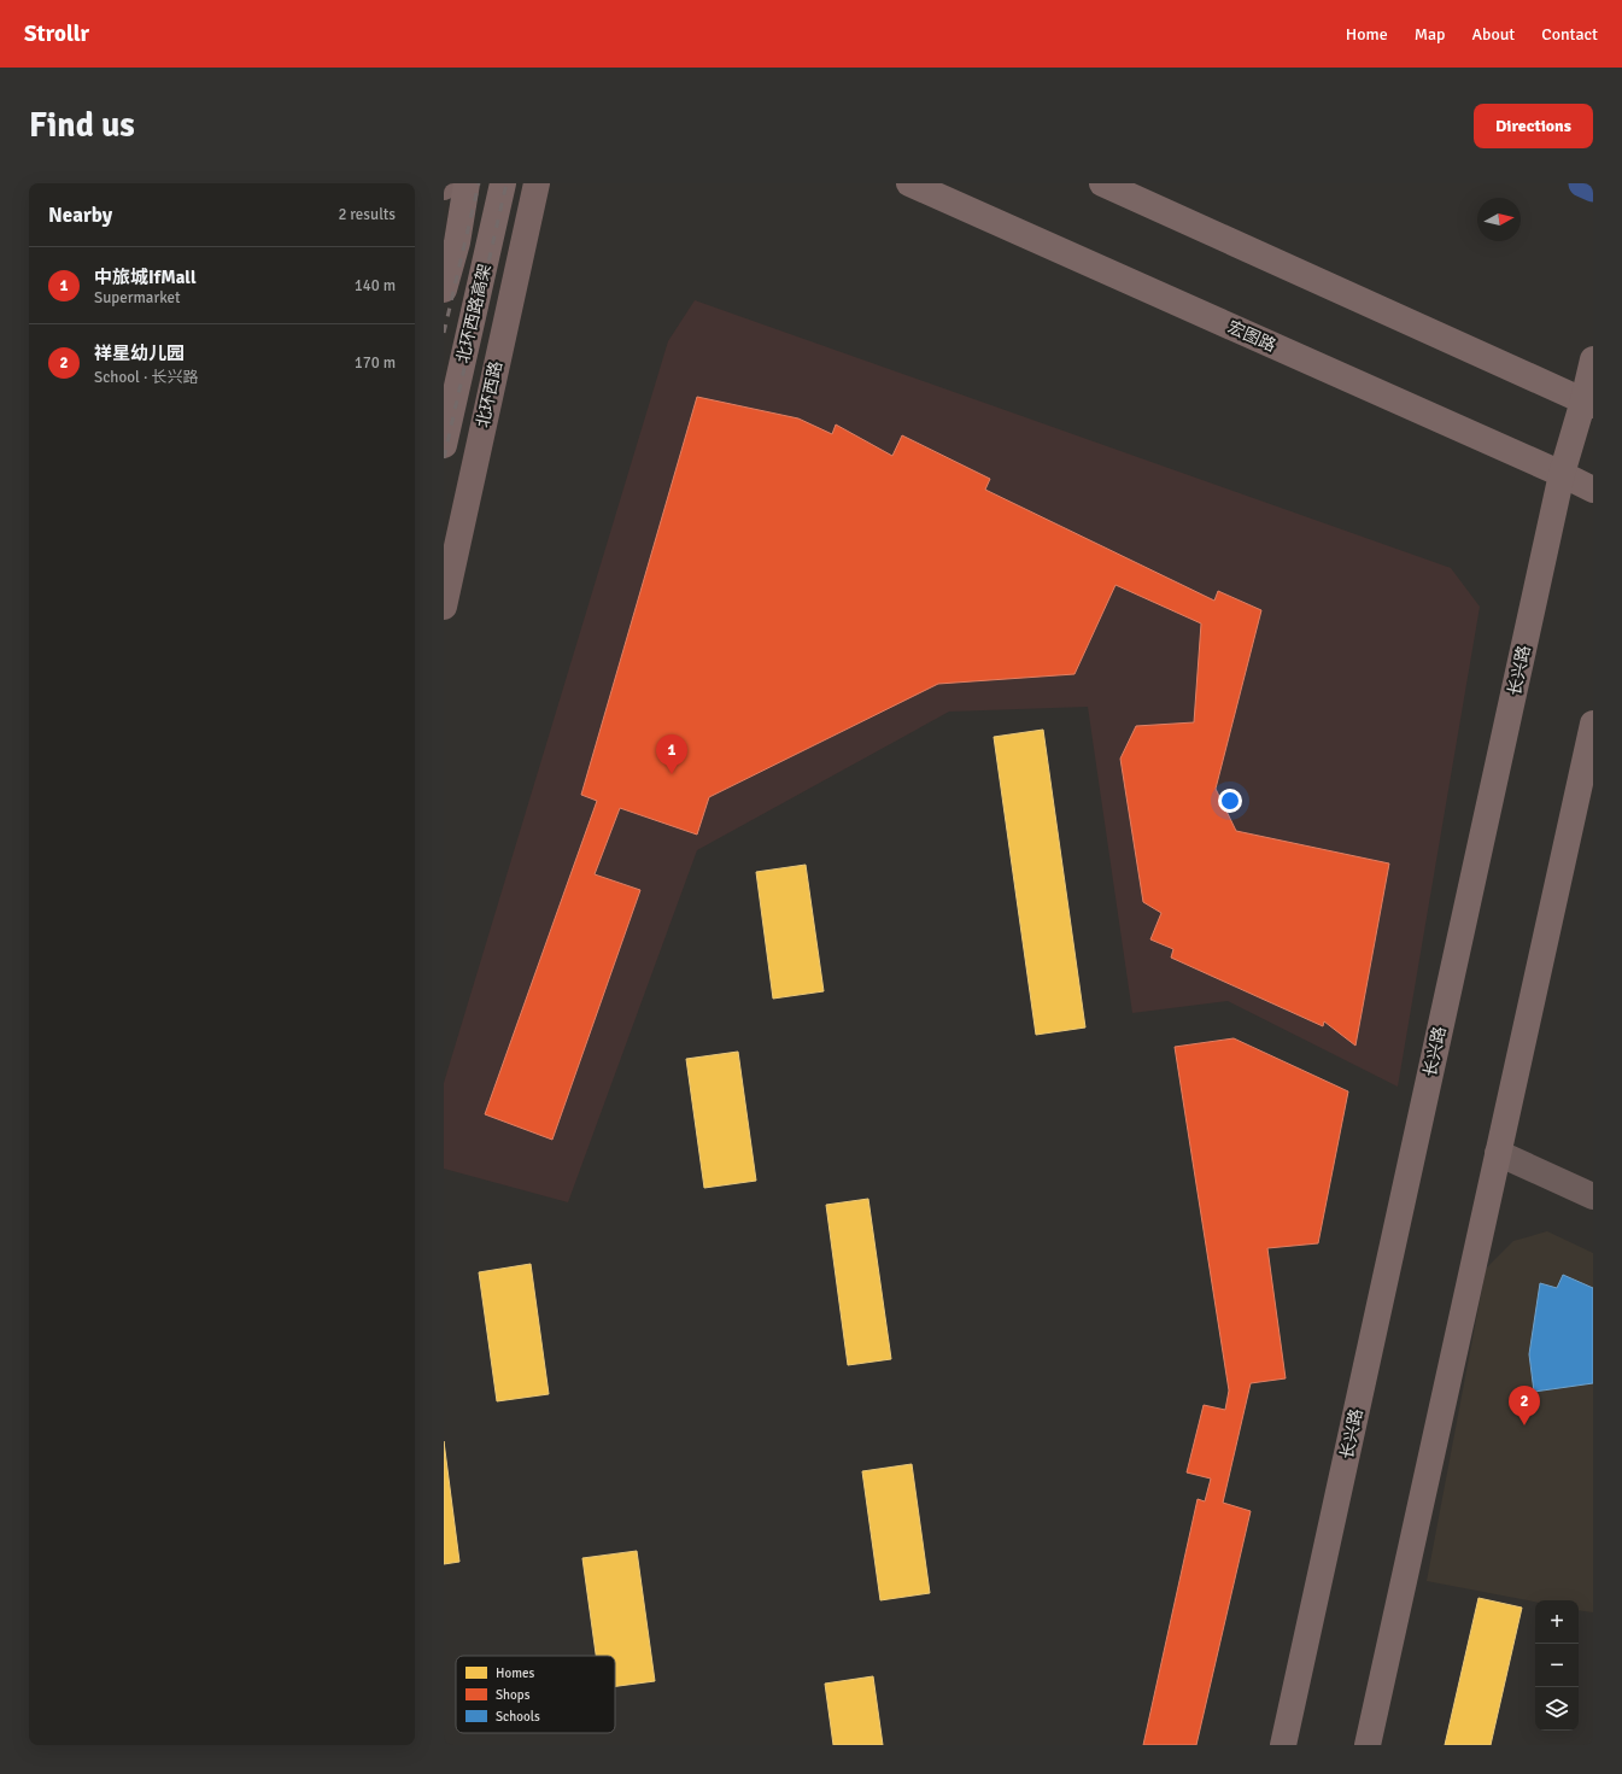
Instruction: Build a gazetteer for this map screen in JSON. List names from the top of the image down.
{
  "streets": {
    "highway": ["北环西路高架"],
    "main road": ["宏图路", "北环西路", "长兴路"]
  },
  "crossings": [
    ["宏图路", "长兴路"]
  ],
  "legend": ["Homes", "Shops", "Schools"],
  "north": "right",
  "page": {
    "header": "Strollr",
    "nav": [
      "Home",
      "Map",
      "About",
      "Contact"
    ],
    "buttons": "Directions",
    "title": "Find us",
    "heading": ["Nearby", "2 results"],
    "list": [
      {
        "mark": "1",
        "name": "中旅城IfMall",
        "note": "Supermarket",
        "value": "140 m"
      },
      {
        "mark": "2",
        "name": "祥星幼儿园",
        "note": "School · 长兴路",
        "value": "170 m"
      }
    ],
    "pins": ["1", "2"],
    "map_buttons": ["+", "−"]
  }
}
